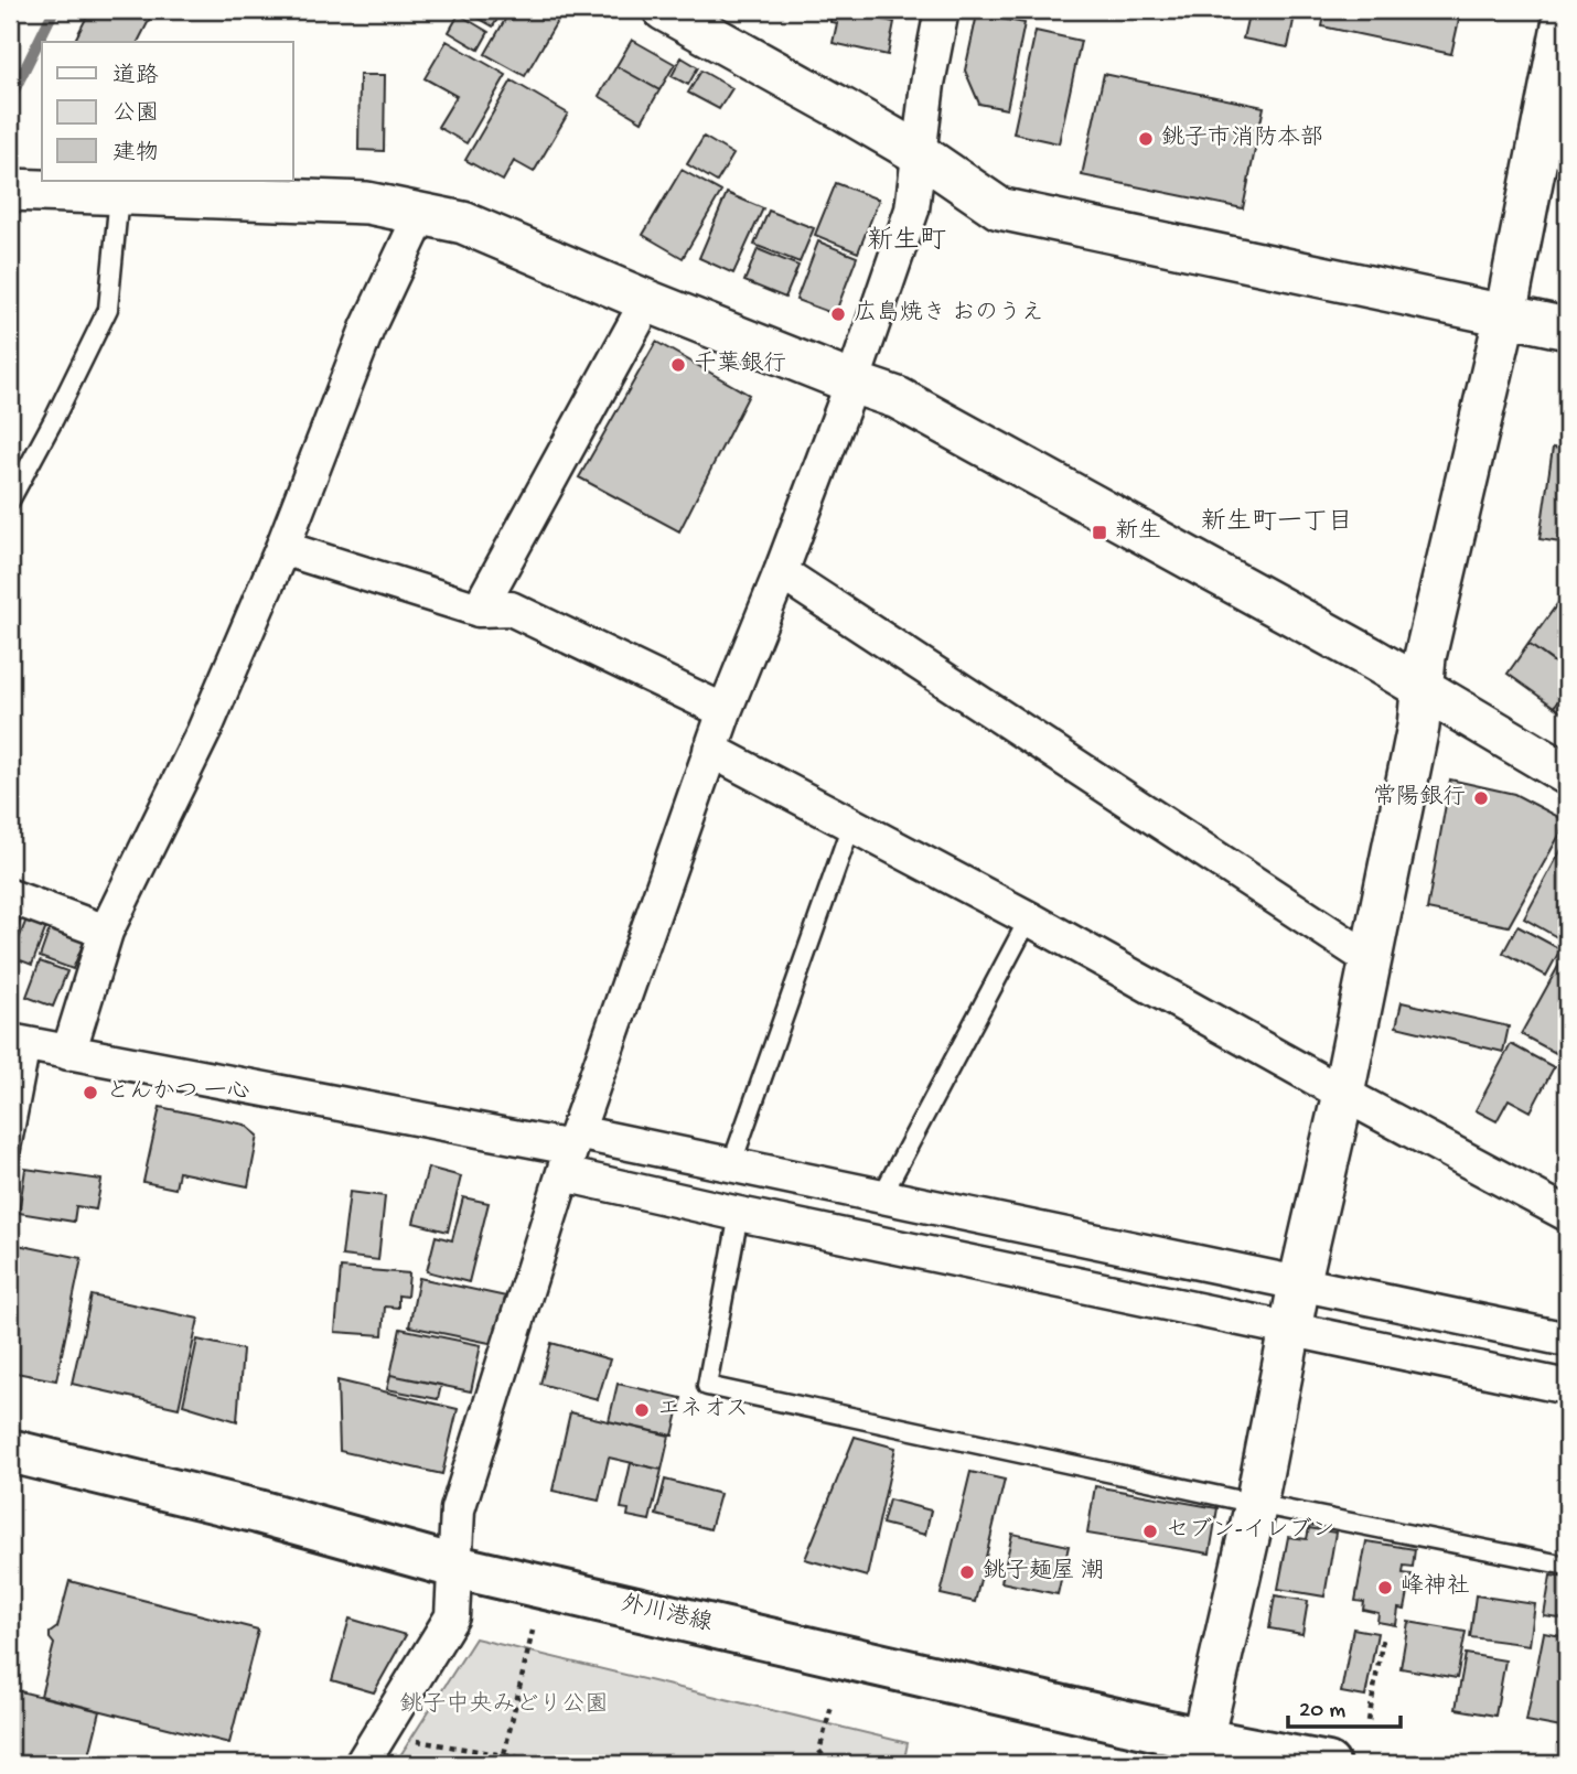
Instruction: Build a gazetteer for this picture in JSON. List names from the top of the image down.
{
  "streets": {
    "main road": ["外川港線"]
  },
  "districts": ["新生町", "新生町一丁目"],
  "parks": ["銚子中央みどり公園"],
  "places": {
    "other": [
      "銚子市消防本部",
      "広島焼き おのうえ",
      "千葉銀行",
      "常陽銀行",
      "とんかつ 一心",
      "エネオス",
      "セブン-イレブン",
      "銚子麺屋 潮",
      "峰神社"
    ],
    "transit": ["新生"]
  },
  "legend": ["道路", "公園", "建物"],
  "scale_bar": "20 m"
}
